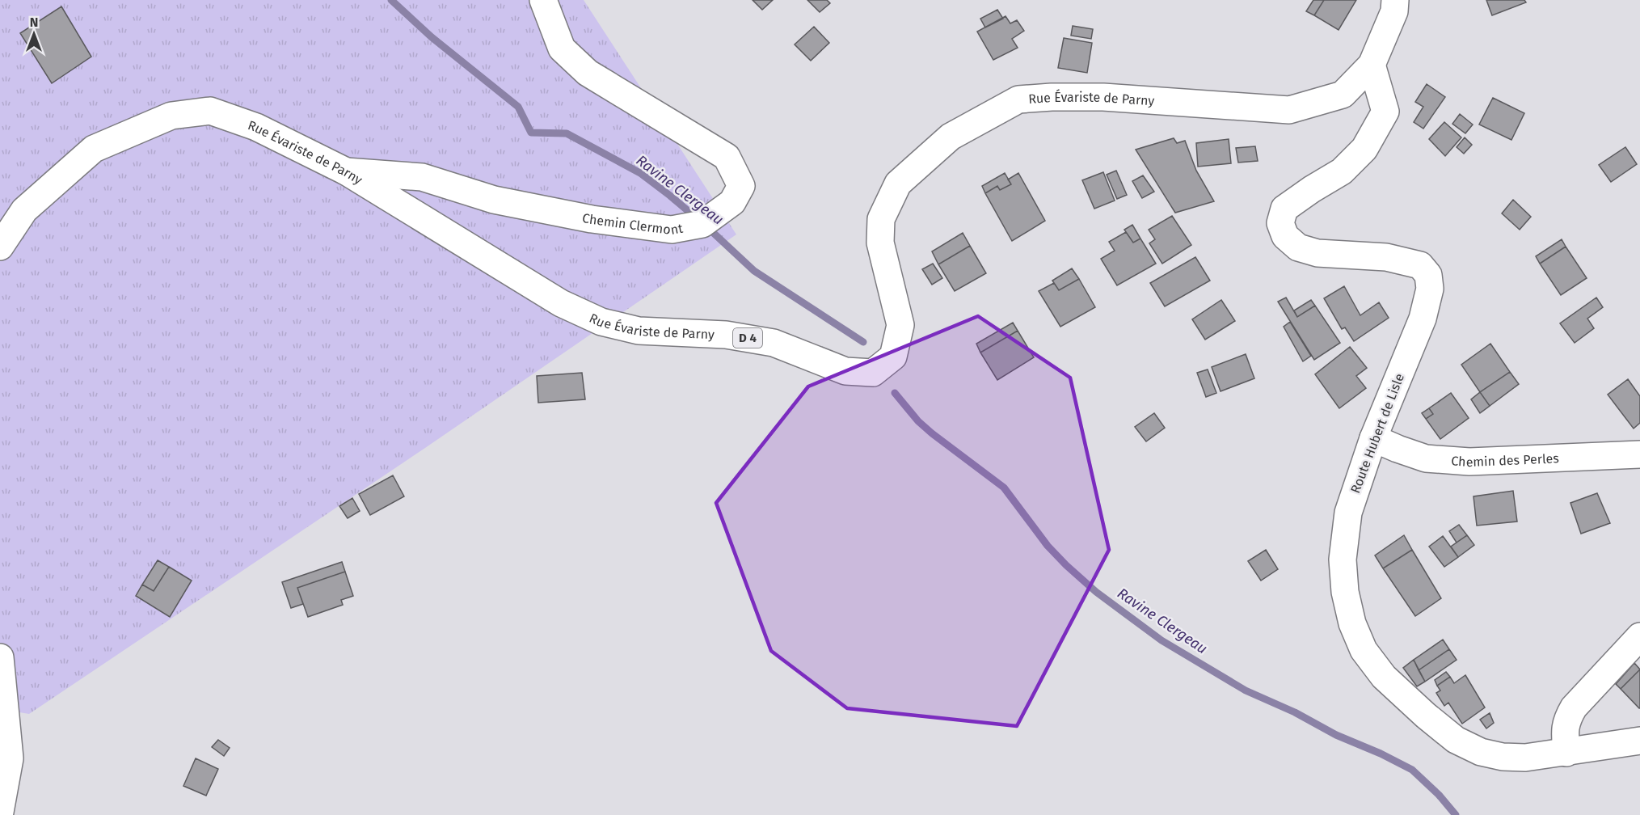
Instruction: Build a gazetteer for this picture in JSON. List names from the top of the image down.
{
  "streets": {
    "main road": [
      "Rue Évariste de Parny",
      "Chemin Clermont",
      "D 4",
      "Route Hubert de Lisle",
      "Chemin des Perles"
    ]
  },
  "crossings": [
    ["Rue Évariste de Parny", "Chemin Clermont"],
    ["Rue Évariste de Parny", "Route Hubert de Lisle"],
    ["Route Hubert de Lisle", "Chemin des Perles"]
  ],
  "water": ["Ravine Clergeau"],
  "north": "top"
}
